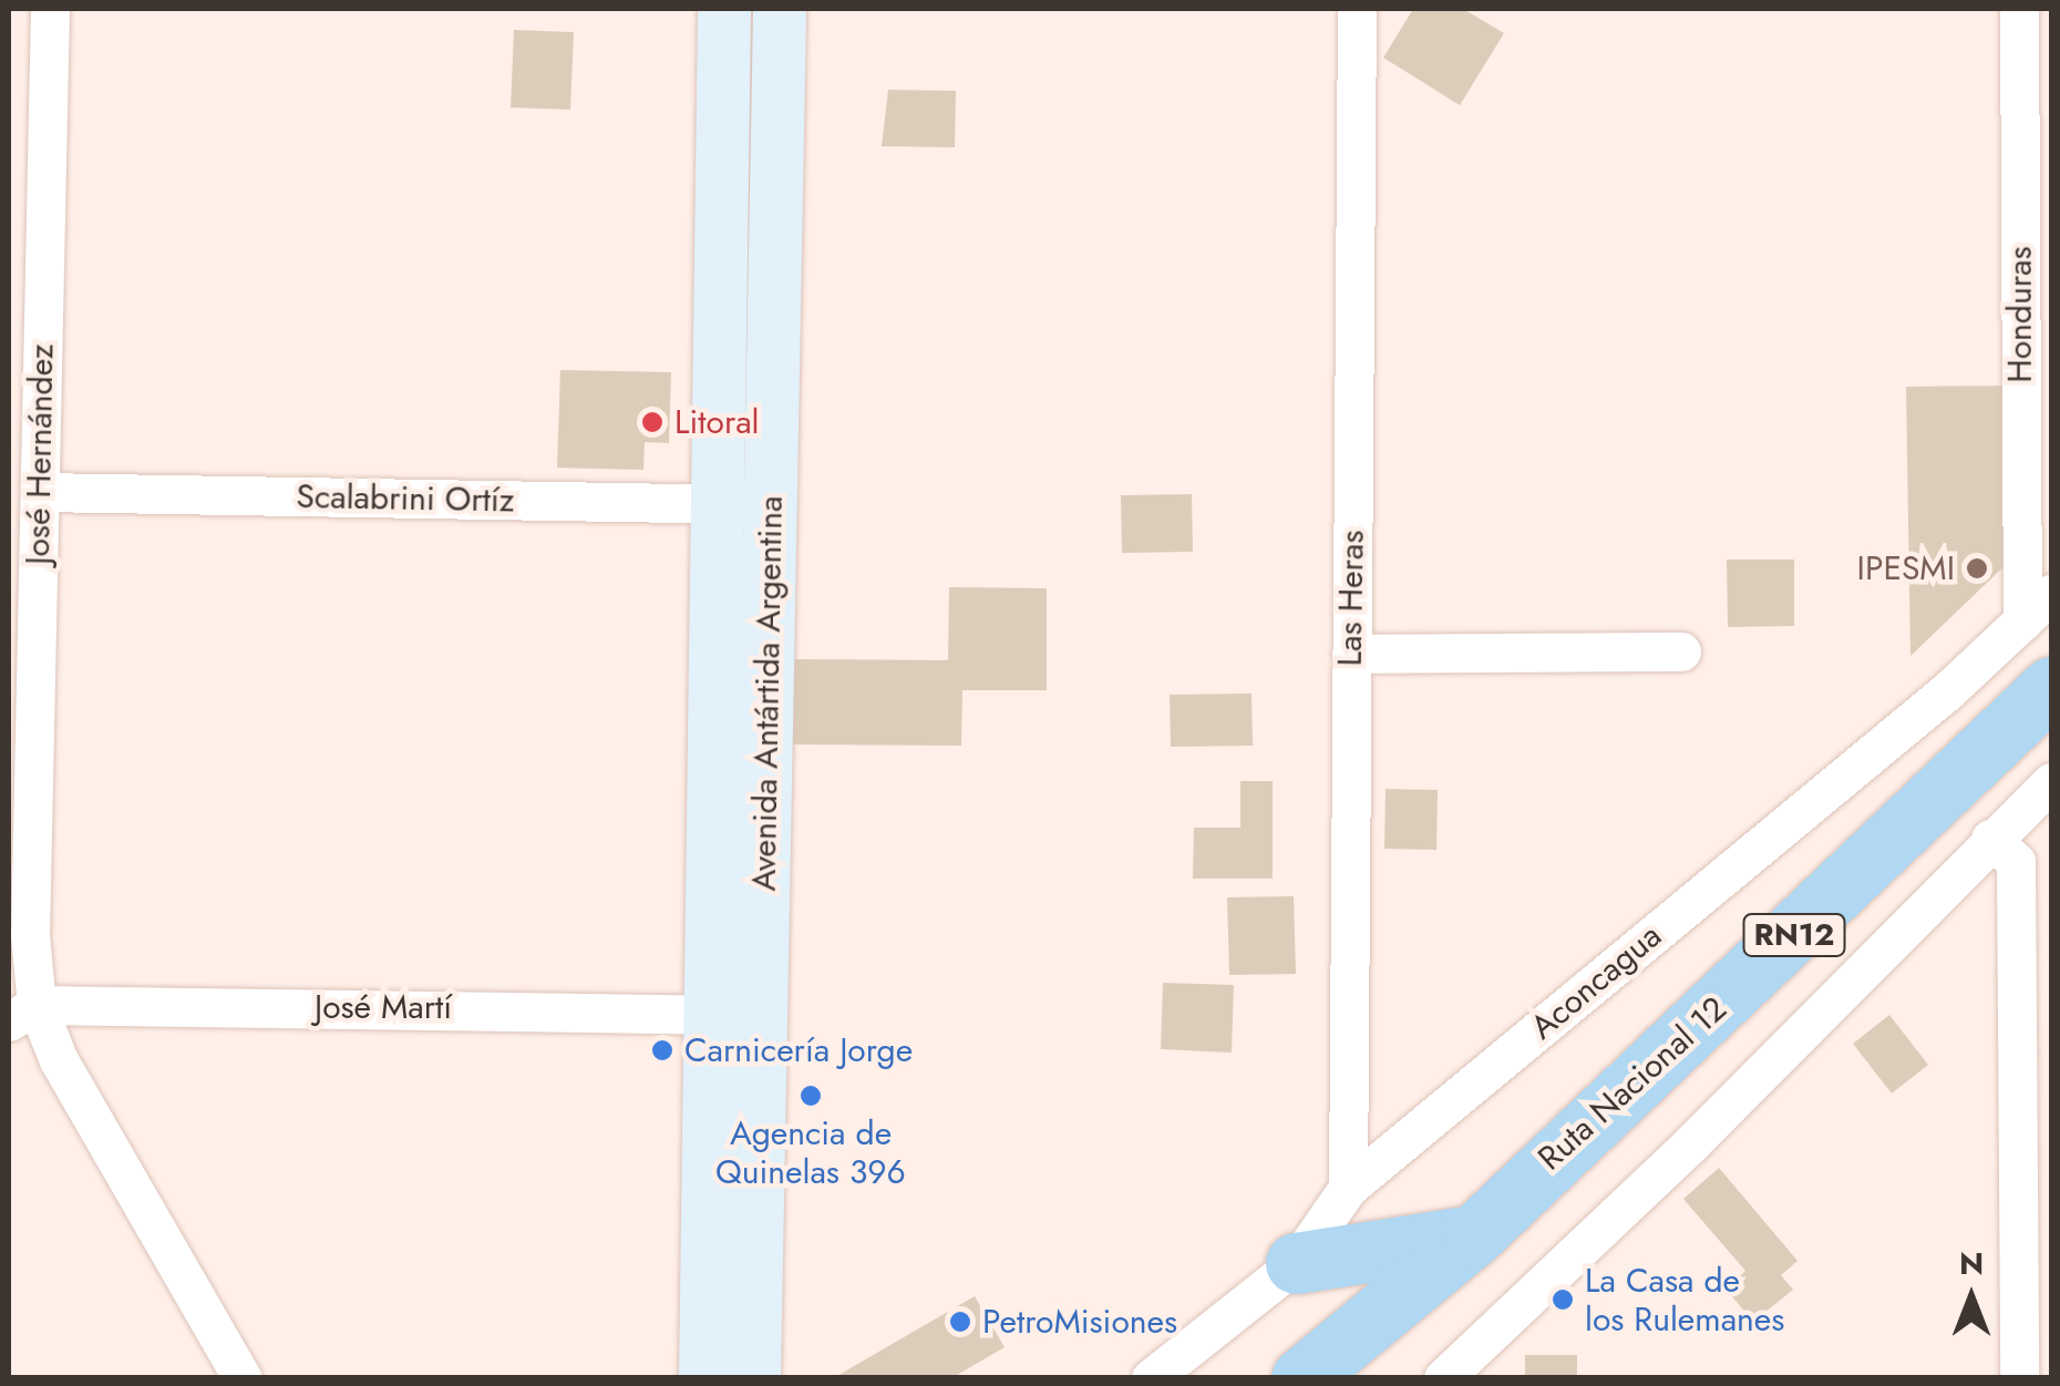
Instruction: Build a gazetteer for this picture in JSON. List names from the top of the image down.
{
  "streets": {
    "highway": ["RN12", "Ruta Nacional 12"],
    "main road": ["Avenida Antártida Argentina"],
    "street": [
      "Honduras",
      "José Hernández",
      "Scalabrini Ortíz",
      "Las Heras",
      "Aconcagua",
      "José Martí"
    ]
  },
  "crossings": [
    ["Honduras", "Aconcagua"],
    ["José Hernández", "Scalabrini Ortíz"],
    ["José Hernández", "José Martí"],
    ["Scalabrini Ortíz", "Avenida Antártida Argentina"],
    ["Las Heras", "Aconcagua"],
    ["Avenida Antártida Argentina", "José Martí"]
  ],
  "places": [
    "Litoral",
    "IPESMI",
    "Carnicería Jorge",
    "Agencia de Quinelas 396",
    "La Casa de los Rulemanes",
    "PetroMisiones"
  ],
  "north": "top"
}
